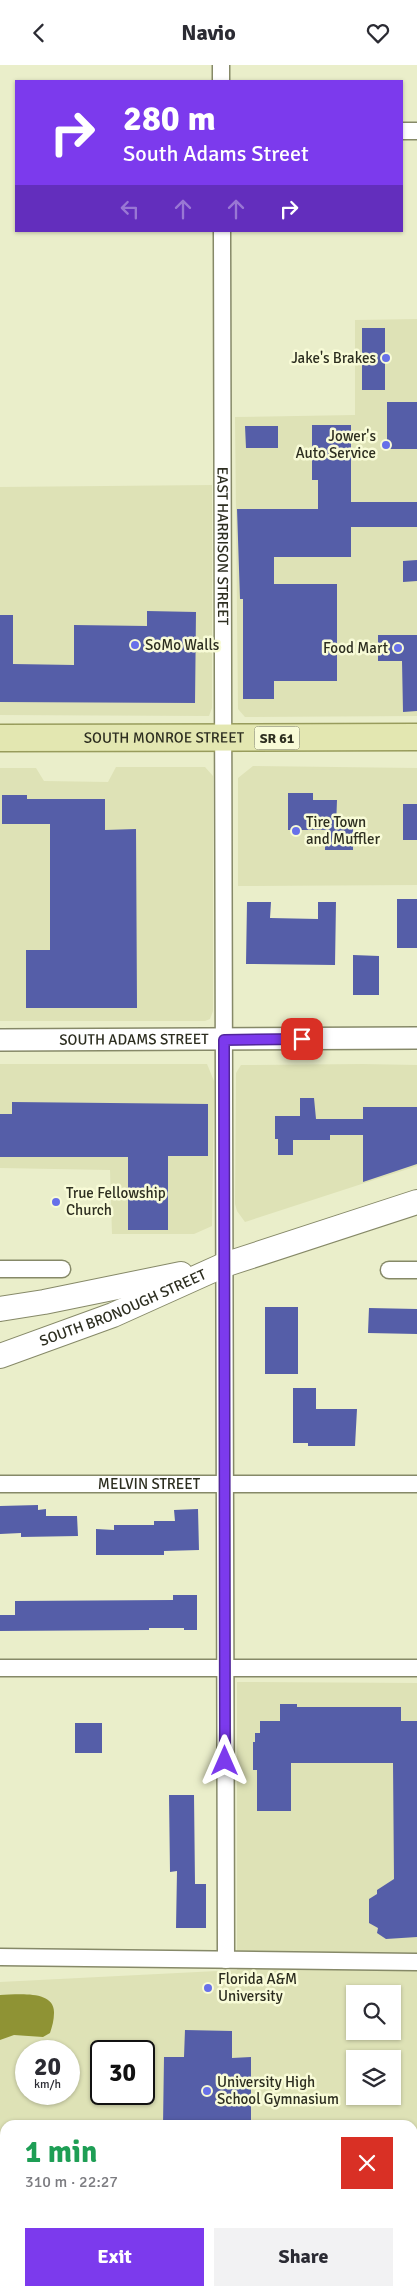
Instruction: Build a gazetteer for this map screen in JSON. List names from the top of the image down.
{
  "streets": {
    "main road": ["SOUTH MONROE STREET", "SR 61", "SOUTH BRONOUGH STREET"],
    "street": ["EAST HARRISON STREET", "SOUTH ADAMS STREET", "MELVIN STREET"]
  },
  "crossings": [
    ["EAST HARRISON STREET", "SOUTH MONROE STREET"],
    ["EAST HARRISON STREET", "SOUTH ADAMS STREET"],
    ["EAST HARRISON STREET", "SOUTH BRONOUGH STREET"],
    ["EAST HARRISON STREET", "MELVIN STREET"]
  ],
  "places": [
    "Jake's Brakes",
    "Jower's Auto Service",
    "SoMo Walls",
    "Food Mart",
    "Tire Town and Muffler",
    "True Fellowship Church",
    "Florida A&M University",
    "University High School Gymnasium"
  ],
  "page": {
    "header": "Navio",
    "turn": ["280 m", "South Adams Street"],
    "speed": "20 km/h",
    "limit": "30",
    "heading": ["1 min", "310 m · 22:27"],
    "buttons": ["Exit", "Share"]
  }
}
